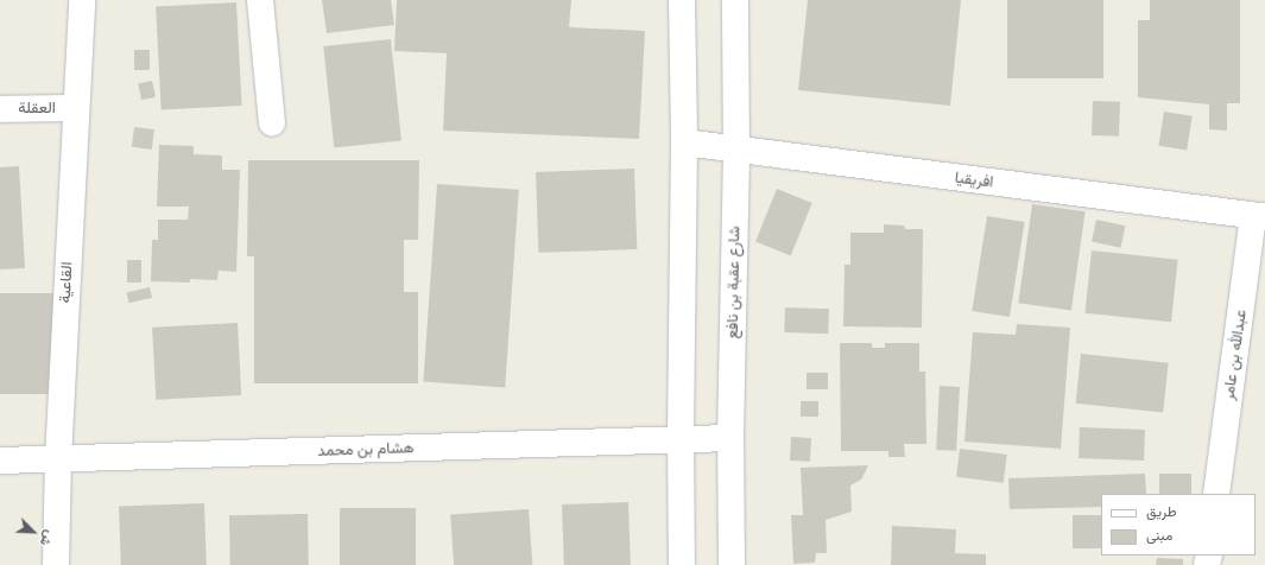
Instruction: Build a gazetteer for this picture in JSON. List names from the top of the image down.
{
  "streets": {
    "street": [
      "العقلة",
      "افريقيا",
      "القاعية",
      "شارع عقبة بن نافع",
      "عبدالله بن عامر",
      "هشام بن محمد"
    ]
  },
  "crossings": [
    ["العقلة", "القاعية"],
    ["افريقيا", "شارع عقبة بن نافع"],
    ["افريقيا", "عبدالله بن عامر"],
    ["القاعية", "هشام بن محمد"],
    ["شارع عقبة بن نافع", "هشام بن محمد"]
  ],
  "legend": ["طريق", "مبنى"],
  "north": "bottom right"
}
